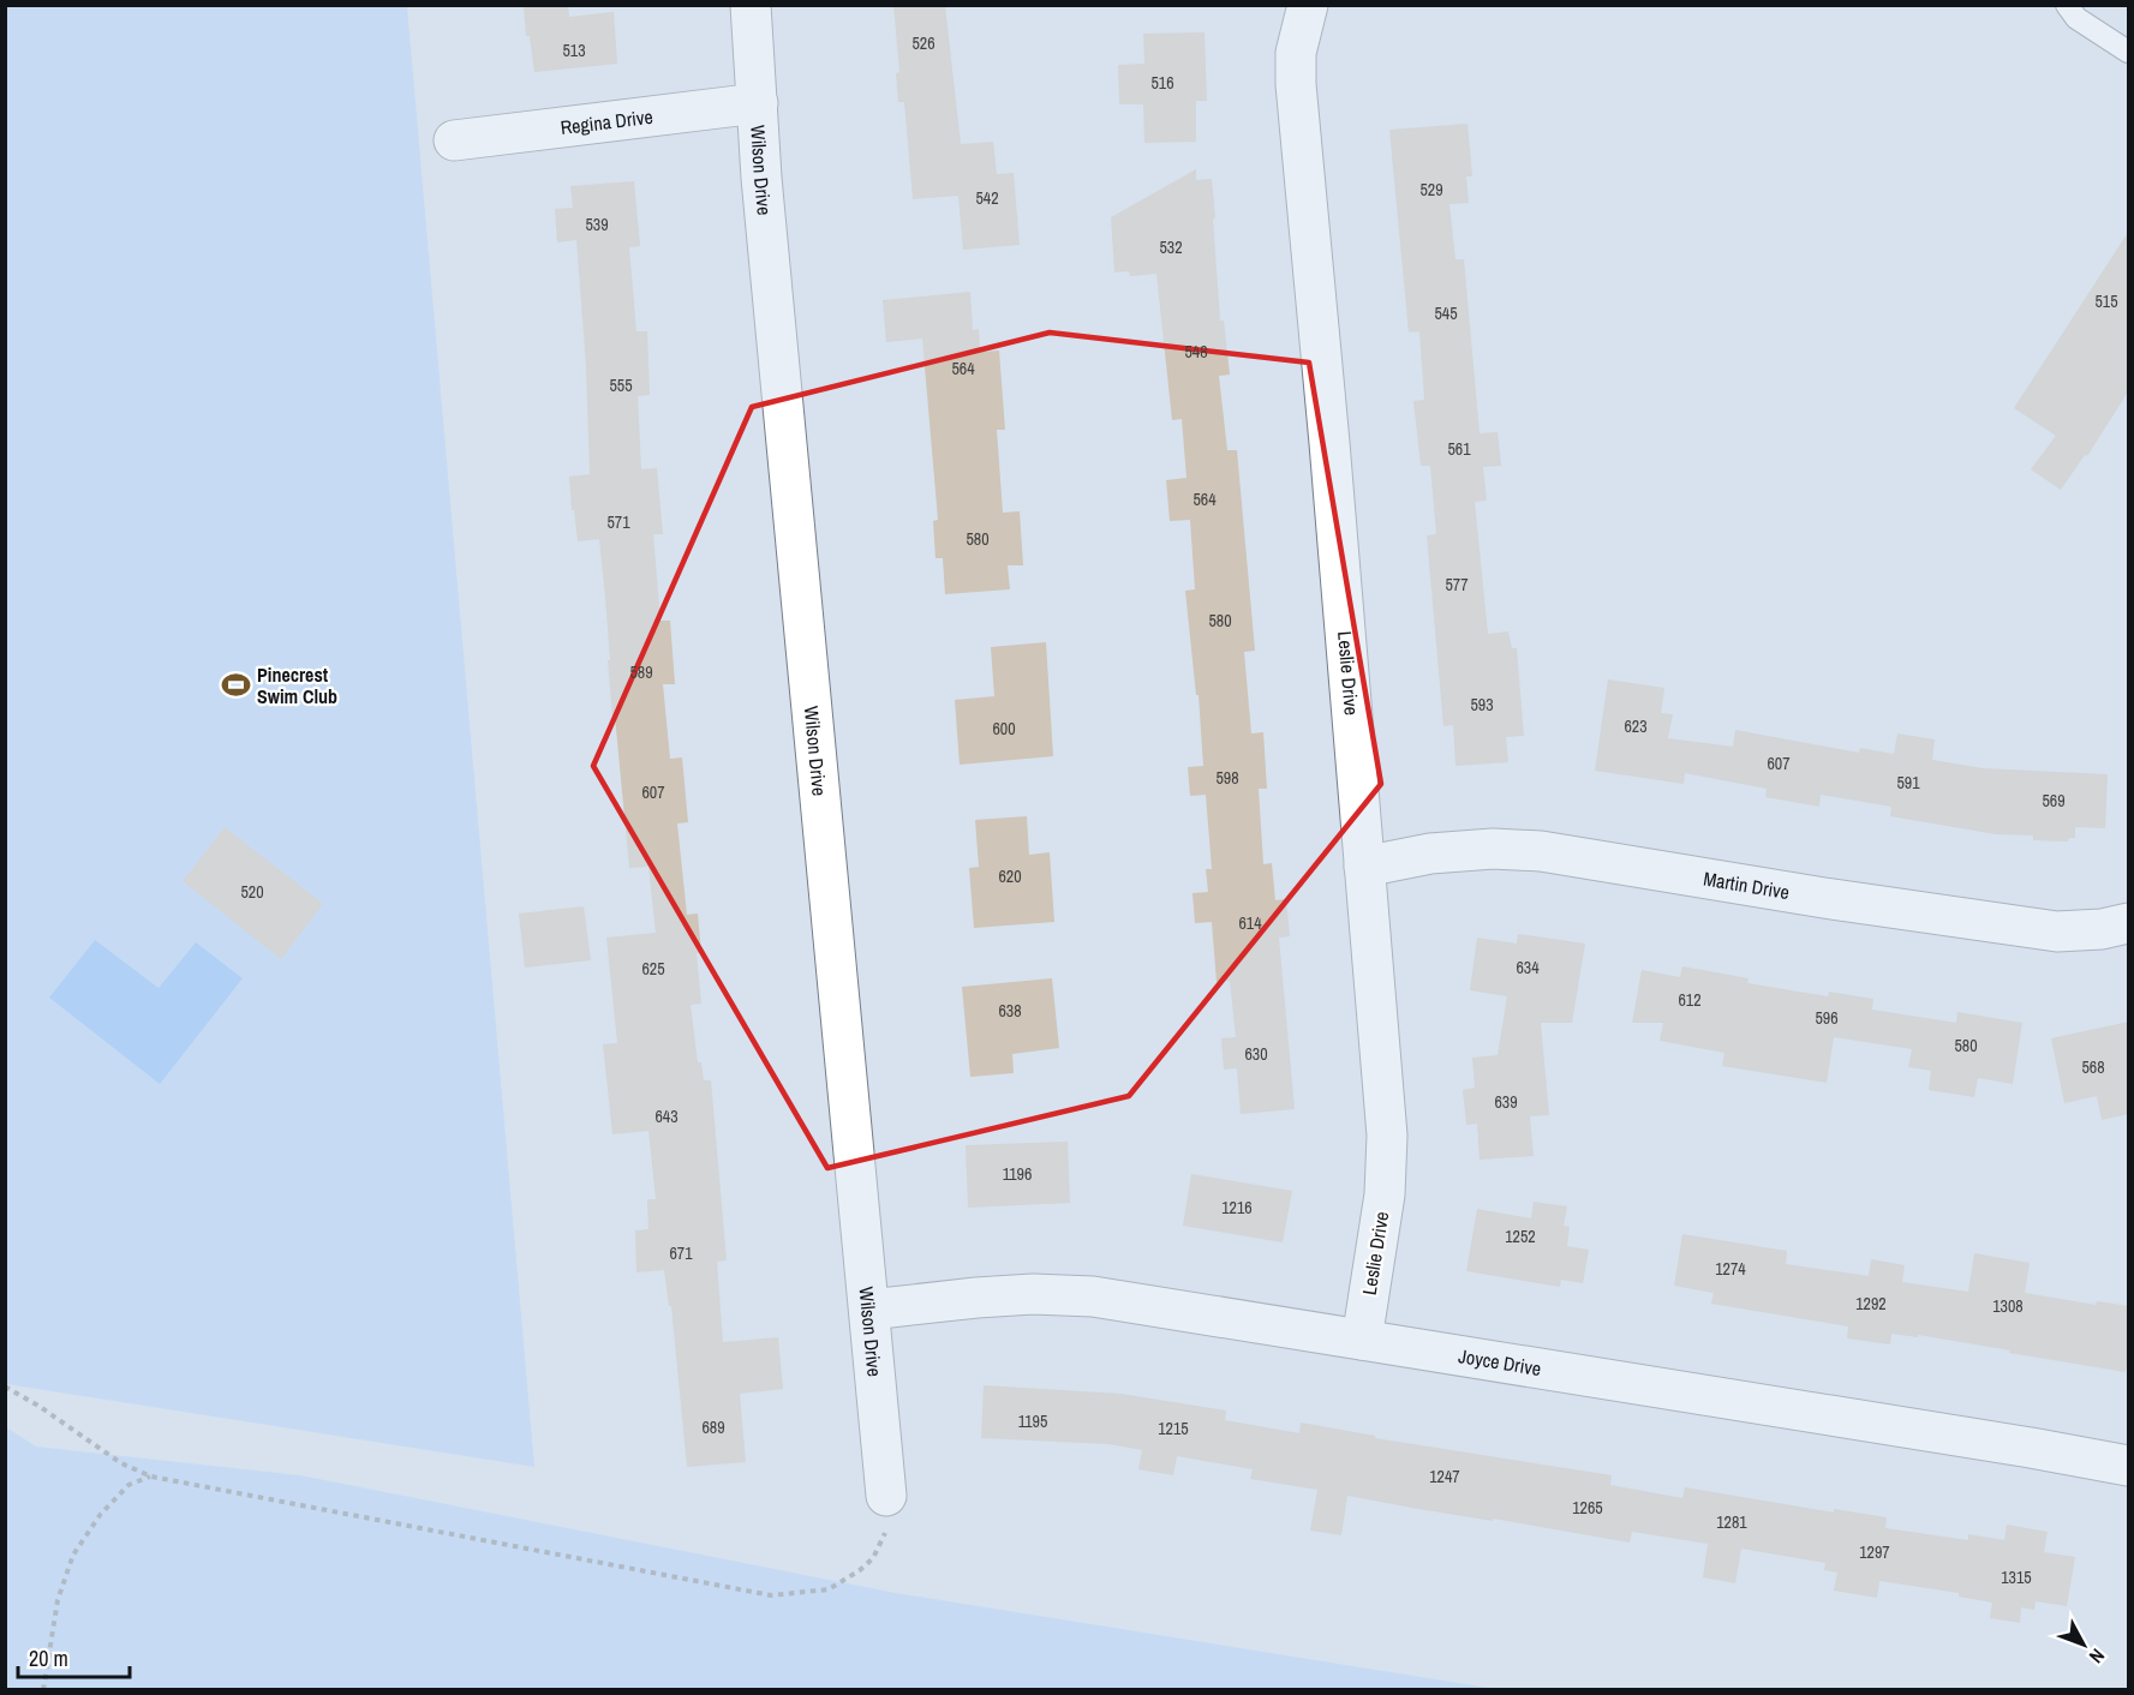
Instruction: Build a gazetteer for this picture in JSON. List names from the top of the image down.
{
  "streets": {
    "street": [
      "Regina Drive",
      "Wilson Drive",
      "Leslie Drive",
      "Martin Drive",
      "Joyce Drive"
    ]
  },
  "crossings": [
    ["Regina Drive", "Wilson Drive"],
    ["Wilson Drive", "Joyce Drive"],
    ["Leslie Drive", "Martin Drive"],
    ["Leslie Drive", "Joyce Drive"]
  ],
  "places": {
    "sports": ["Pinecrest Swim Club"]
  },
  "house_numbers": [
    "526",
    "513",
    "516",
    "529",
    "542",
    "539",
    "532",
    "515",
    "545",
    "548",
    "564",
    "555",
    "561",
    "564",
    "571",
    "580",
    "577",
    "580",
    "589",
    "593",
    "623",
    "600",
    "607",
    "598",
    "591",
    "607",
    "569",
    "620",
    "520",
    "614",
    "634",
    "625",
    "612",
    "638",
    "596",
    "580",
    "630",
    "568",
    "639",
    "643",
    "1196",
    "1216",
    "1252",
    "671",
    "1274",
    "1292",
    "1308",
    "1195",
    "689",
    "1215",
    "1247",
    "1265",
    "1281",
    "1297",
    "1315"
  ],
  "scale_bar": "20 m",
  "north": "bottom right"
}
